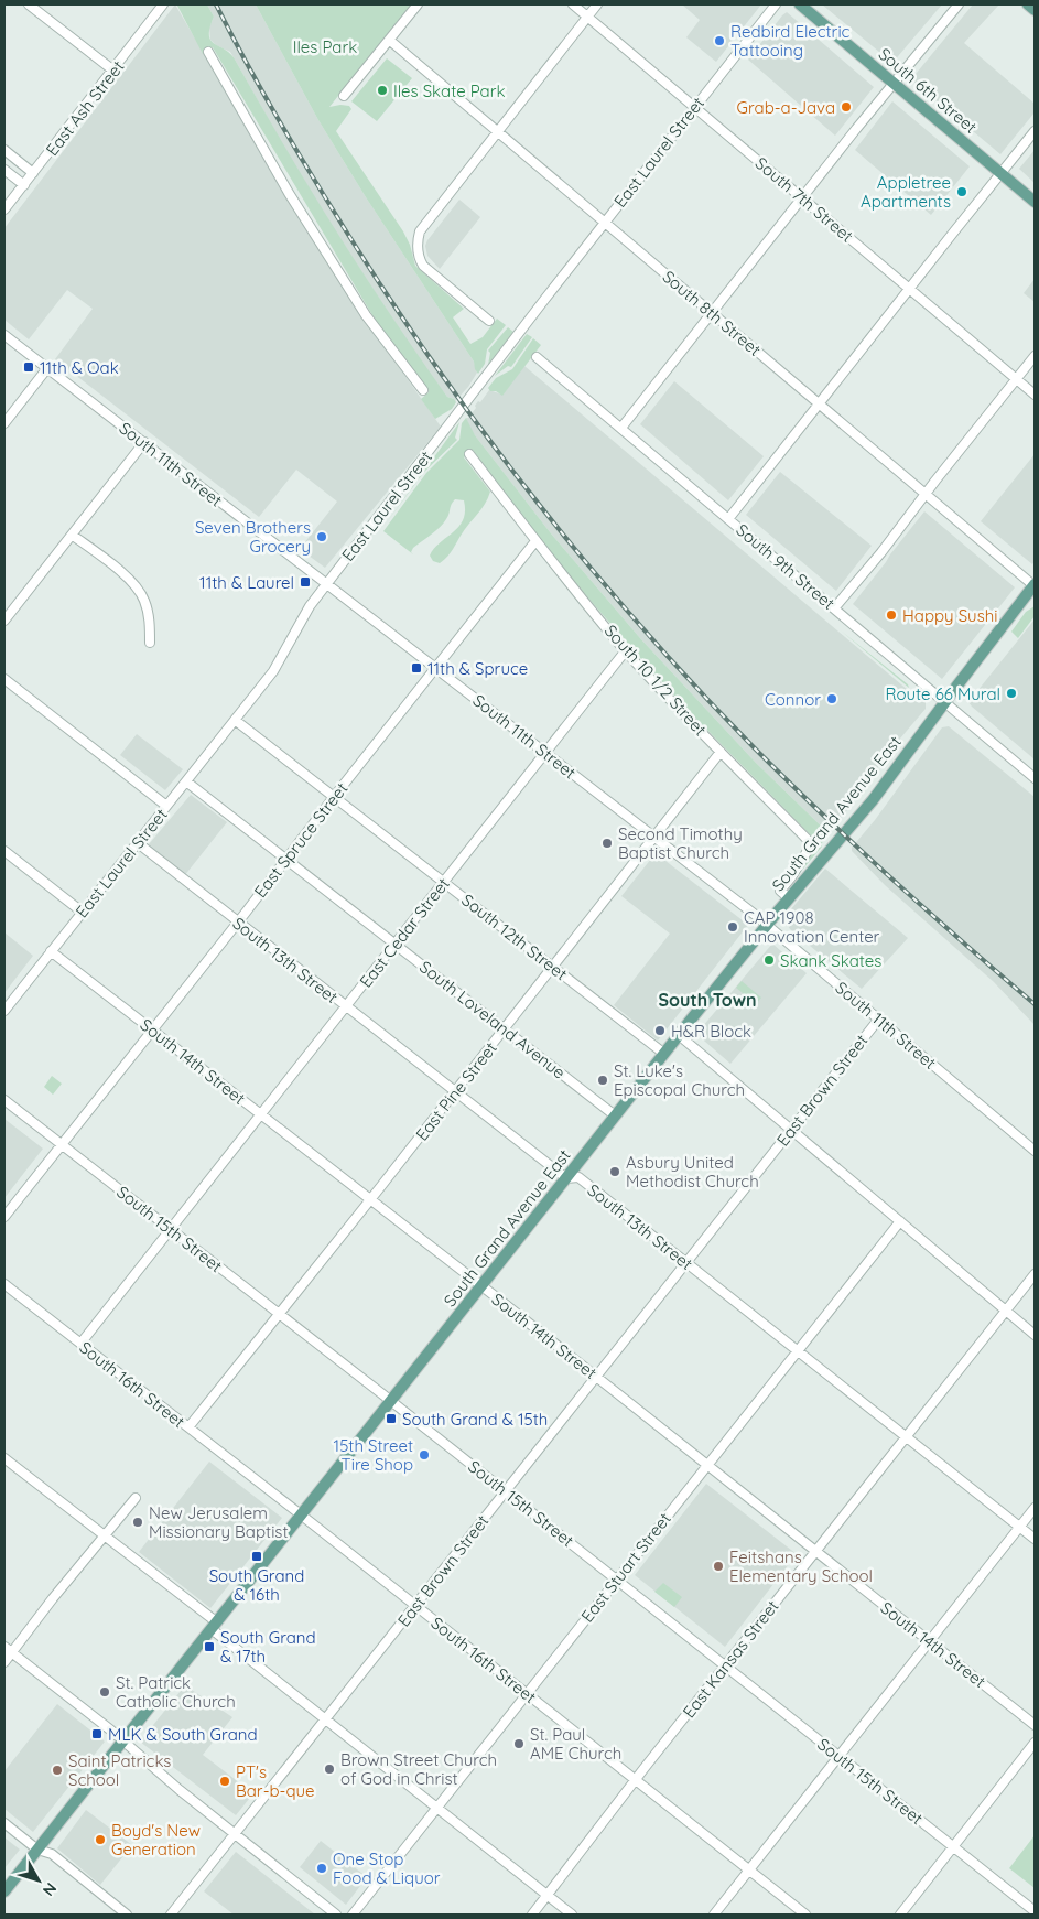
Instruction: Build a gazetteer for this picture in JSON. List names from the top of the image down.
{
  "streets": {
    "main road": ["South 6th Street", "South Grand Avenue East"],
    "street": [
      "East Ash Street",
      "East Laurel Street",
      "South 7th Street",
      "South 8th Street",
      "South 11th Street",
      "South 9th Street",
      "South 10 1/2 Street",
      "East Spruce Street",
      "East Cedar Street",
      "South 12th Street",
      "South 13th Street",
      "South Loveland Avenue",
      "South 14th Street",
      "East Brown Street",
      "East Pine Street",
      "South 15th Street",
      "South 16th Street",
      "East Stuart Street",
      "East Kansas Street"
    ]
  },
  "crossings": [
    ["East Laurel Street", "South 7th Street"],
    ["East Laurel Street", "South 8th Street"],
    ["East Laurel Street", "South 11th Street"],
    ["East Laurel Street", "South 12th Street"],
    ["East Laurel Street", "South 13th Street"],
    ["East Laurel Street", "South Loveland Avenue"],
    ["East Laurel Street", "South 14th Street"],
    ["South 8th Street", "South Grand Avenue East"],
    ["South 11th Street", "South Grand Avenue East"],
    ["South 11th Street", "East Spruce Street"],
    ["South 11th Street", "East Cedar Street"],
    ["South 11th Street", "East Brown Street"],
    ["South 11th Street", "East Pine Street"],
    ["South 9th Street", "South Grand Avenue East"],
    ["South 10 1/2 Street", "South Grand Avenue East"],
    ["South 10 1/2 Street", "East Spruce Street"],
    ["South 10 1/2 Street", "East Cedar Street"],
    ["South 10 1/2 Street", "East Pine Street"],
    ["South Grand Avenue East", "South 12th Street"],
    ["South Grand Avenue East", "South 13th Street"],
    ["South Grand Avenue East", "South Loveland Avenue"],
    ["South Grand Avenue East", "South 14th Street"],
    ["South Grand Avenue East", "South 15th Street"],
    ["South Grand Avenue East", "South 16th Street"],
    ["East Spruce Street", "South 12th Street"],
    ["East Spruce Street", "South 13th Street"],
    ["East Spruce Street", "South Loveland Avenue"],
    ["East Spruce Street", "South 14th Street"],
    ["East Spruce Street", "South 15th Street"],
    ["East Cedar Street", "South 12th Street"],
    ["East Cedar Street", "South 13th Street"],
    ["East Cedar Street", "South Loveland Avenue"],
    ["East Cedar Street", "South 14th Street"],
    ["East Cedar Street", "South 15th Street"],
    ["East Cedar Street", "South 16th Street"],
    ["South 12th Street", "East Pine Street"],
    ["South 13th Street", "East Brown Street"],
    ["South 13th Street", "East Pine Street"],
    ["South 13th Street", "East Stuart Street"],
    ["South 13th Street", "East Kansas Street"],
    ["South Loveland Avenue", "East Pine Street"],
    ["South 14th Street", "East Brown Street"],
    ["South 14th Street", "East Pine Street"],
    ["South 14th Street", "East Stuart Street"],
    ["South 14th Street", "East Kansas Street"],
    ["East Brown Street", "South 15th Street"],
    ["East Brown Street", "South 16th Street"],
    ["East Pine Street", "South 15th Street"],
    ["East Pine Street", "South 16th Street"],
    ["South 15th Street", "East Stuart Street"],
    ["South 15th Street", "East Kansas Street"],
    ["South 16th Street", "East Stuart Street"],
    ["South 16th Street", "East Kansas Street"]
  ],
  "districts": ["South Town"],
  "parks": ["Iles Park"],
  "places": {
    "other": [
      "Redbird Electric Tattooing",
      "Iles Skate Park",
      "Grab-a-Java",
      "Appletree Apartments",
      "Seven Brothers Grocery",
      "Happy Sushi",
      "Route 66 Mural",
      "Connor",
      "Second Timothy Baptist Church",
      "CAP 1908 Innovation Center",
      "Skank Skates",
      "H&R Block",
      "St. Luke's Episcopal Church",
      "Asbury United Methodist Church",
      "15th Street Tire Shop",
      "New Jerusalem Missionary Baptist",
      "Feitshans Elementary School",
      "St. Patrick Catholic Church",
      "St. Paul AME Church",
      "Brown Street Church of God in Christ",
      "Saint Patricks School",
      "PT's Bar-b-que",
      "Boyd's New Generation",
      "One Stop Food & Liquor"
    ],
    "transit": [
      "11th & Oak",
      "11th & Laurel",
      "11th & Spruce",
      "South Grand & 15th",
      "South Grand & 16th",
      "South Grand & 17th",
      "MLK & South Grand"
    ]
  },
  "north": "bottom right"
}
